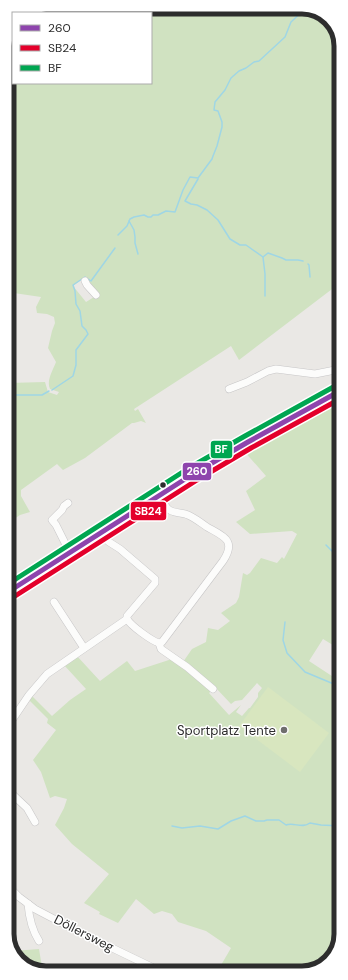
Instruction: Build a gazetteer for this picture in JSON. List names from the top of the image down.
{
  "streets": {
    "street": ["Döllersweg"]
  },
  "places": ["Sportplatz Tente"],
  "lines": ["transit line BF", "transit line 260", "transit line SB24"],
  "legend": ["260", "SB24", "BF"]
}
